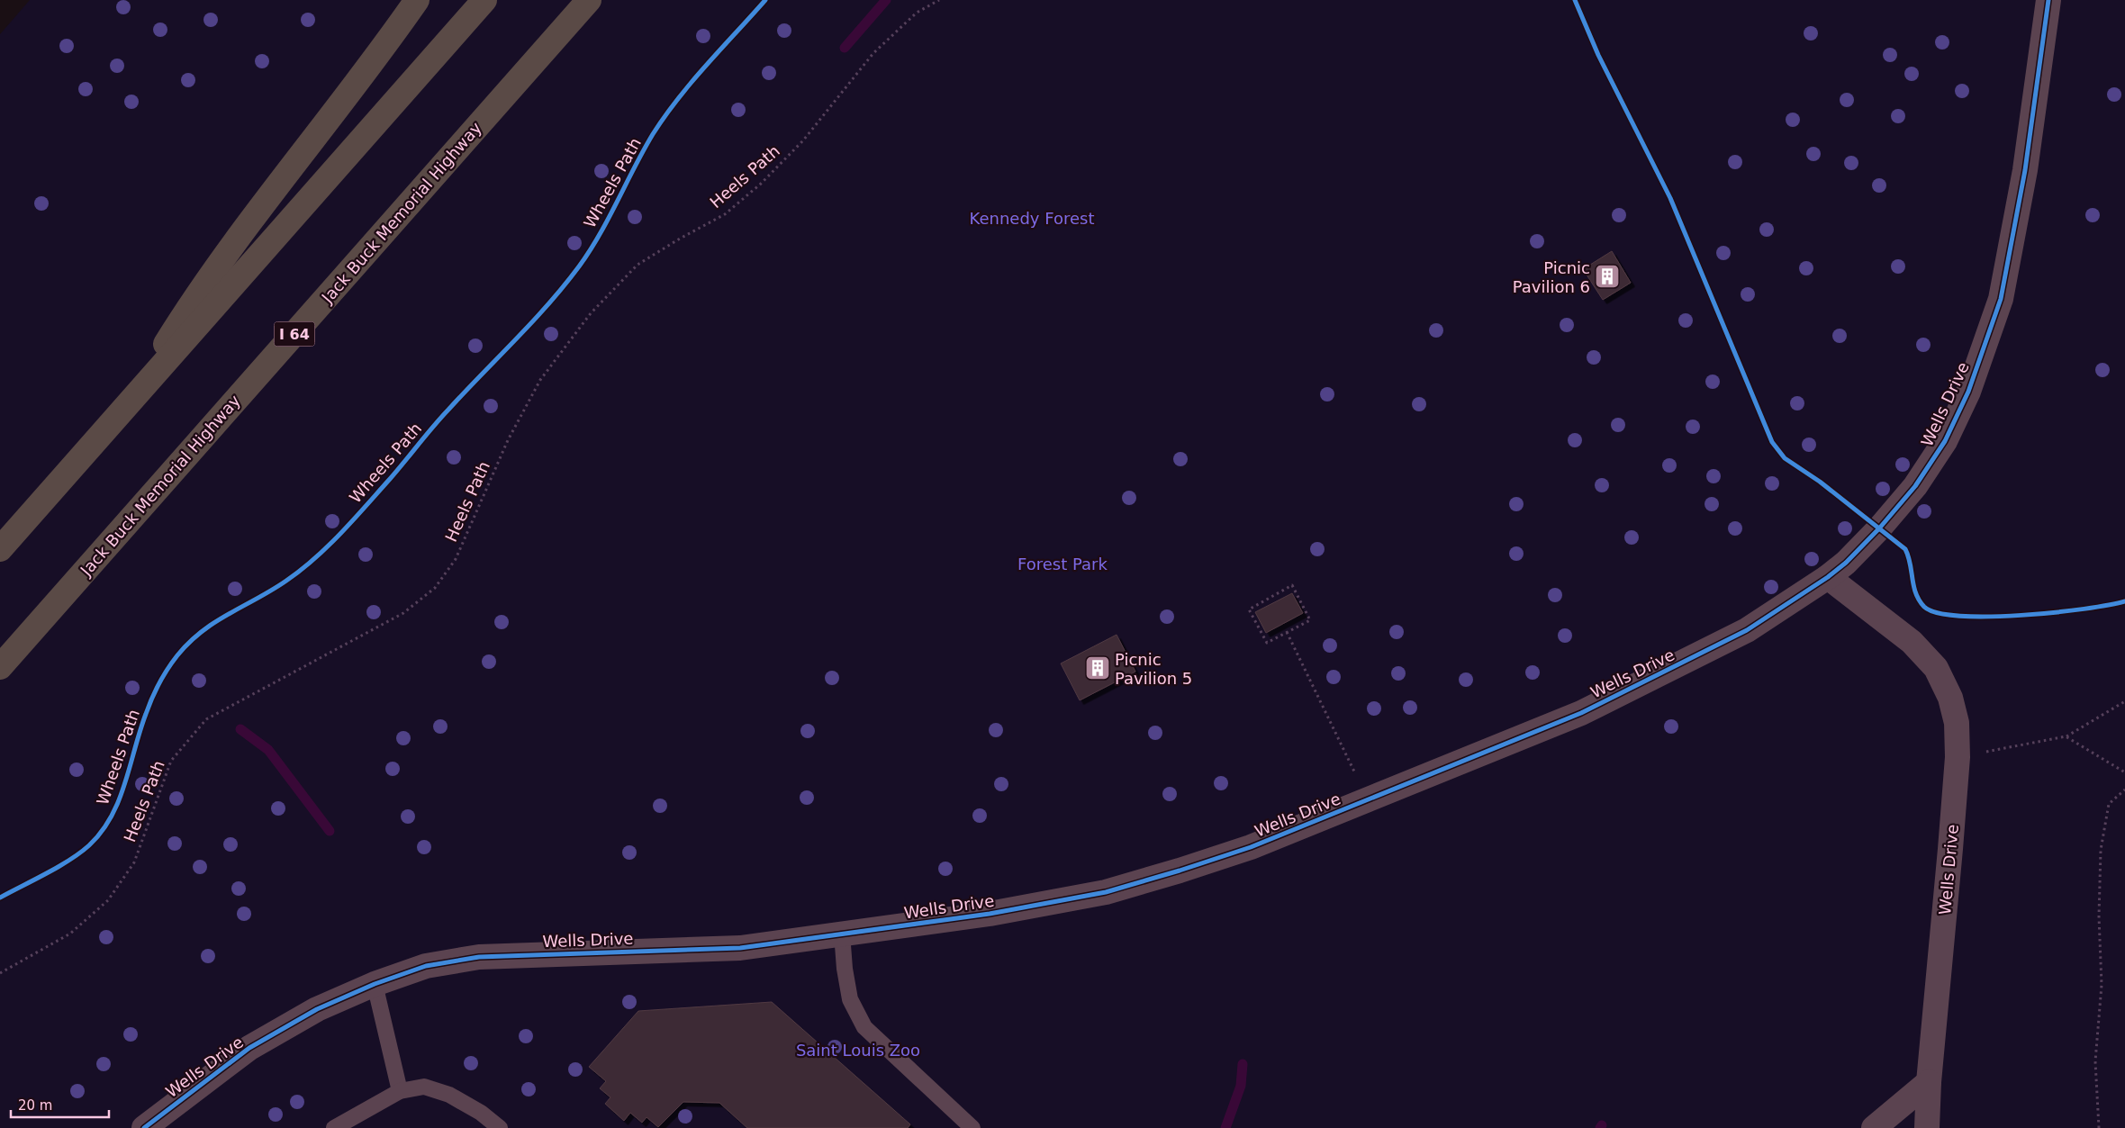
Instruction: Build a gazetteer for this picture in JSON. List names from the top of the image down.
{
  "streets": {
    "highway": ["Jack Buck Memorial Highway", "I 64"],
    "street": ["Wells Drive"],
    "path": ["Heels Path"],
    "cycle path": ["Wheels Path"]
  },
  "parks": ["Kennedy Forest", "Forest Park", "Saint Louis Zoo"],
  "places": {
    "building": ["Picnic Pavilion 6", "Picnic Pavilion 5"]
  },
  "scale_bar": "20 m"
}
